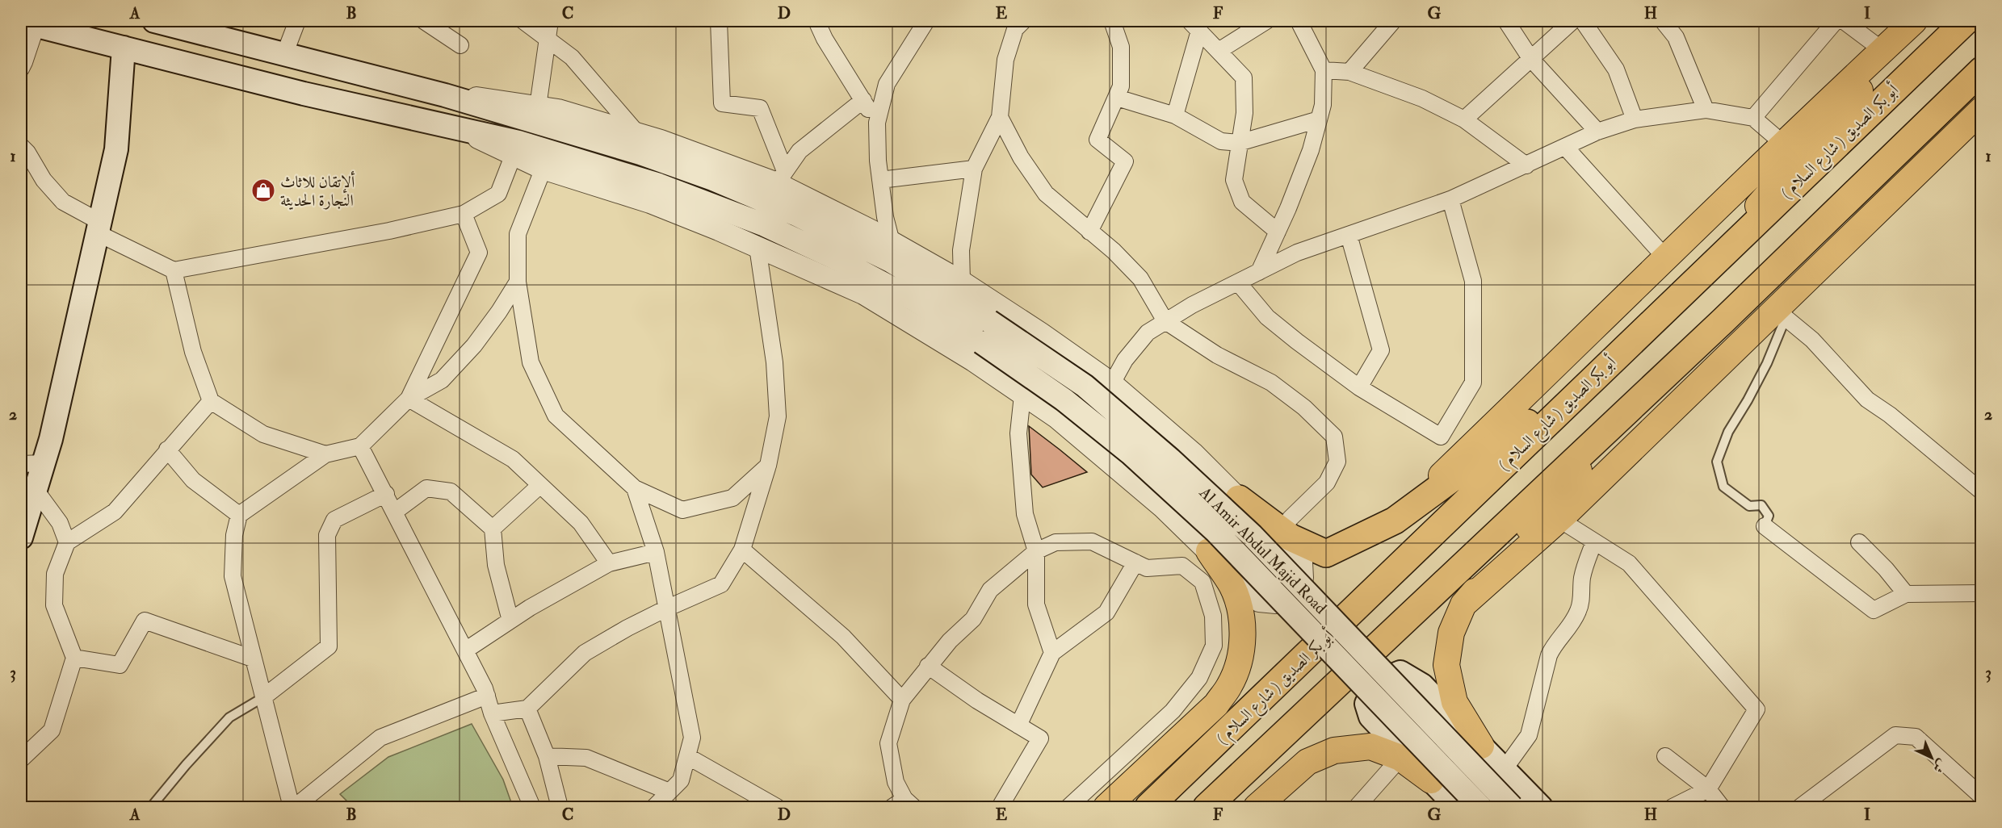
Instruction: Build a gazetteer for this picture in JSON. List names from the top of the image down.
{
  "streets": {
    "highway": ["( شارع السلام ) أبو بكر الصديق"],
    "main road": ["Al Amir Abdul Majid Road"]
  },
  "places": {
    "shop": ["ألإتقان للاثاث النجارة الحديثة"]
  },
  "north": "bottom right",
  "grid": {
    "columns": [
      "A",
      "B",
      "C",
      "D",
      "E",
      "F",
      "G",
      "H",
      "I"
    ],
    "rows": ["1", "2", "3"]
  }
}
